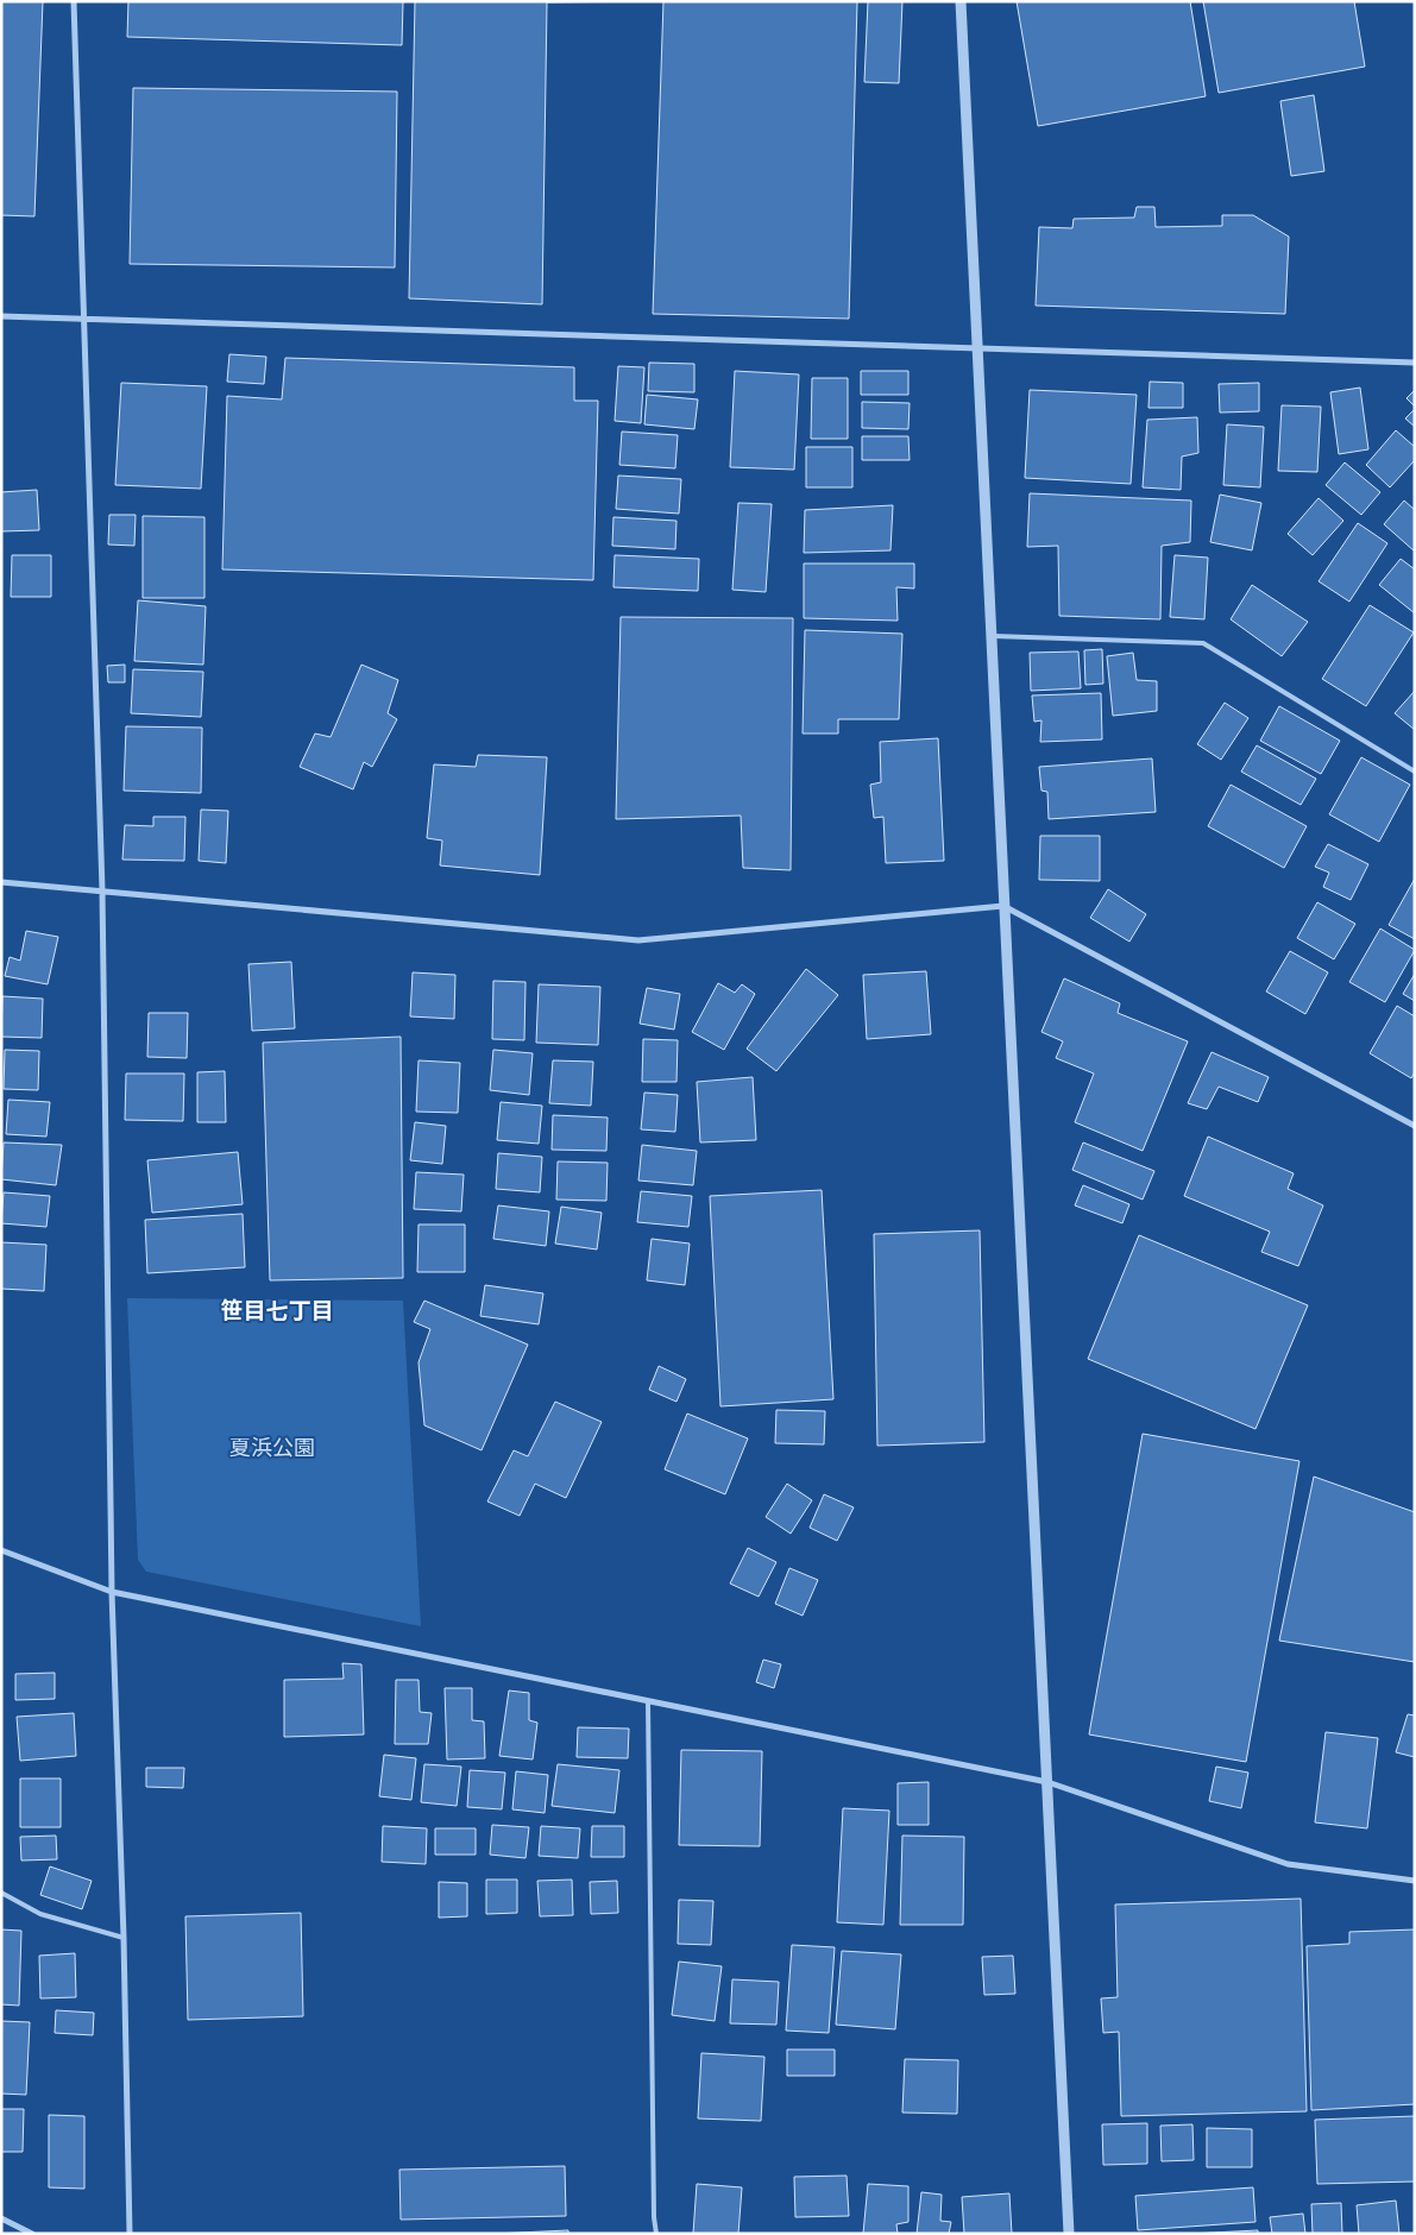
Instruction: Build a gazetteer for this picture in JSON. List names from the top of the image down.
{
  "districts": ["笹目七丁目"],
  "parks": ["夏浜公園"]
}
